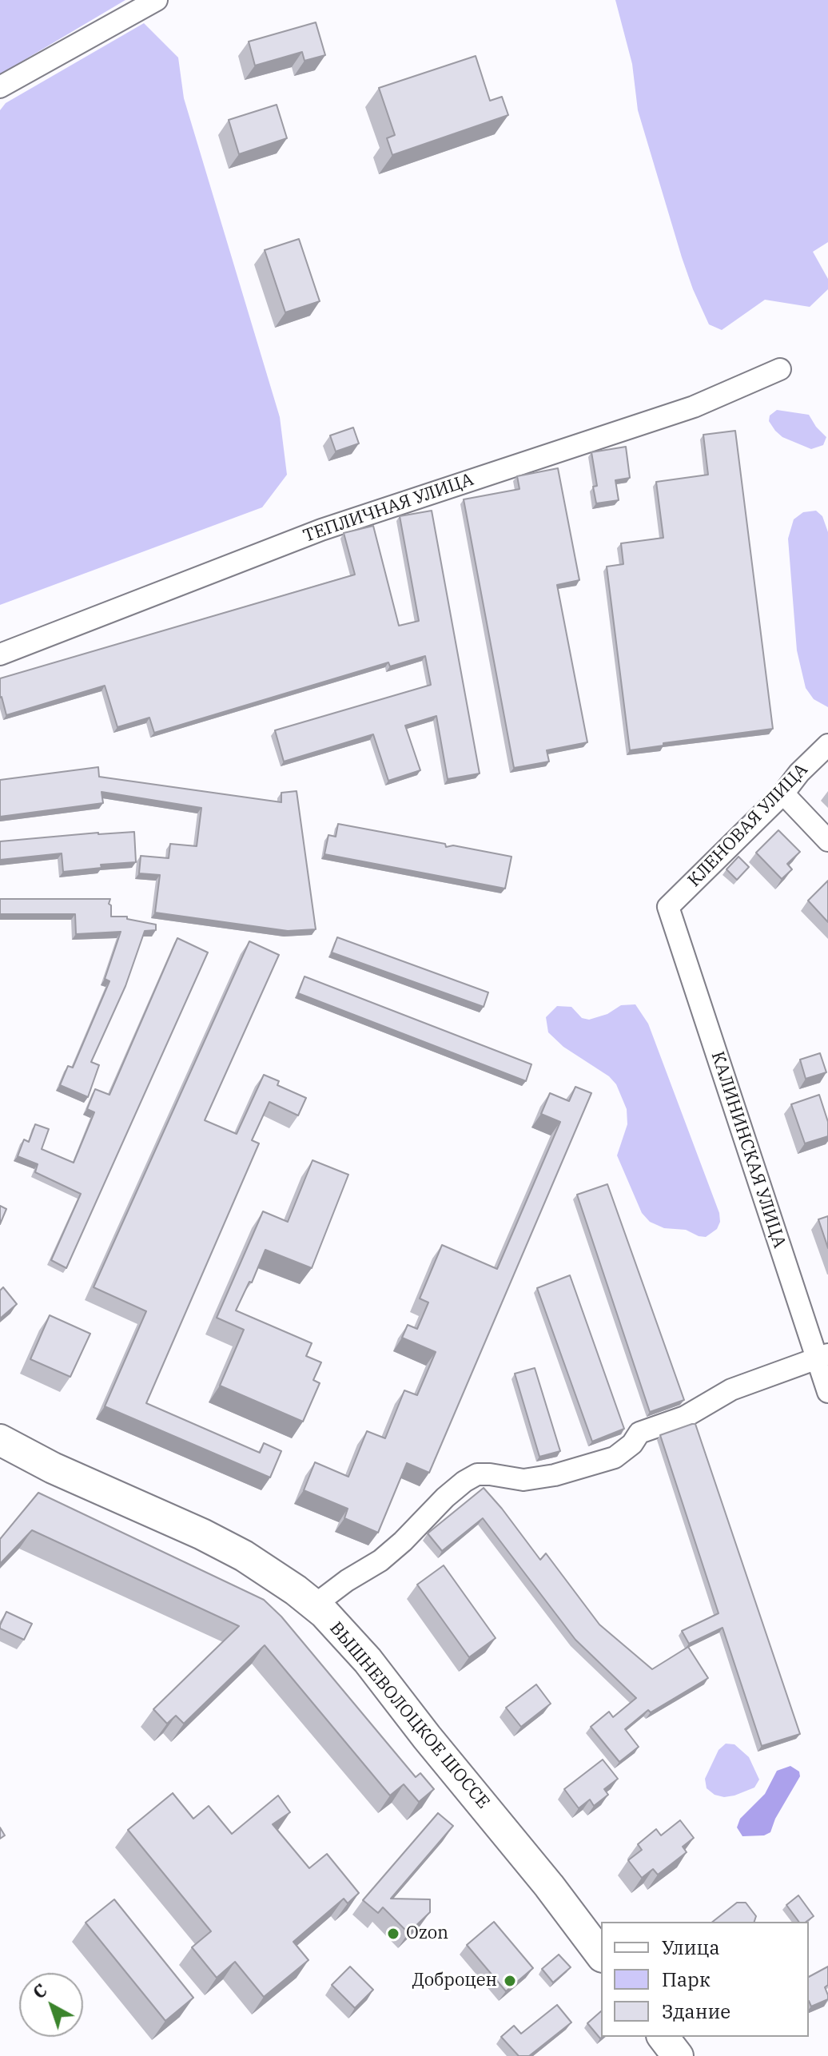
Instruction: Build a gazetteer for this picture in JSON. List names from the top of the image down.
{
  "streets": {
    "main road": ["ВЫШНЕВОЛОЦКОЕ ШОССЕ"],
    "street": ["ТЕПЛИЧНАЯ УЛИЦА", "КЛЕНОВАЯ УЛИЦА", "КАЛИНИНСКАЯ УЛИЦА"]
  },
  "crossings": [
    ["КЛЕНОВАЯ УЛИЦА", "КАЛИНИНСКАЯ УЛИЦА"]
  ],
  "places": ["Ozon", "Доброцен"],
  "legend": ["Улица", "Парк", "Здание"],
  "north": "top left"
}
